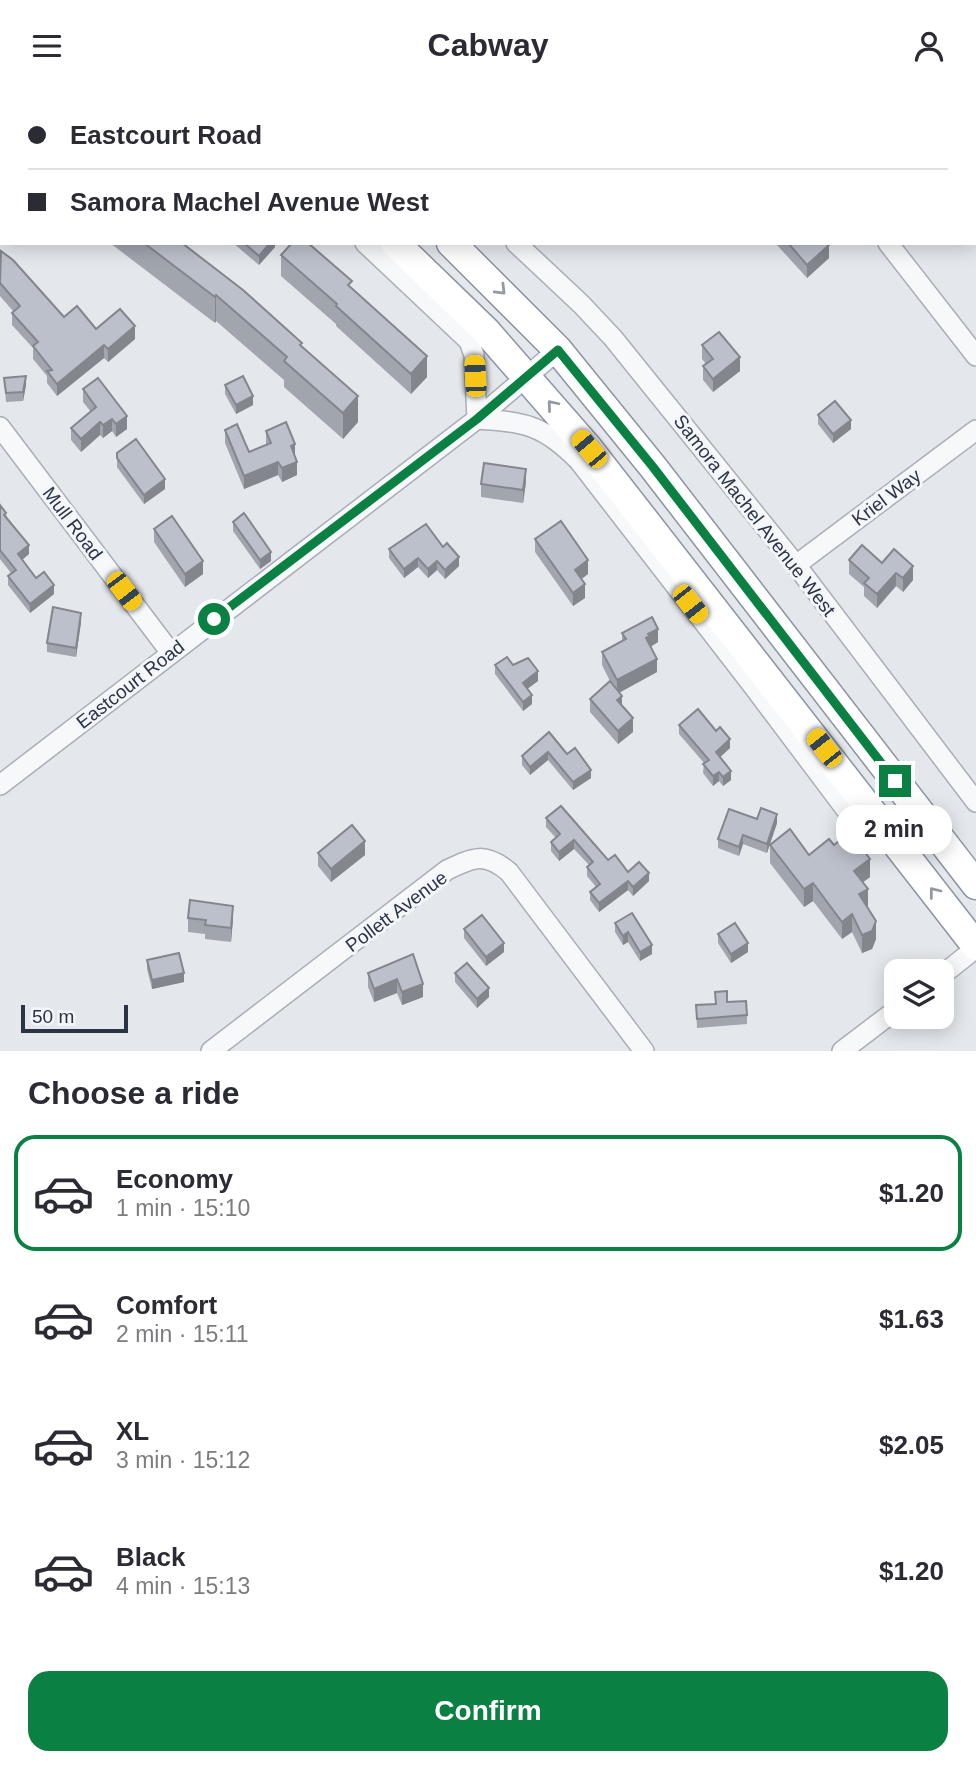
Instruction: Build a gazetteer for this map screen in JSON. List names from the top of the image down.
{
  "streets": {
    "street": [
      "Kriel Way",
      "Samora Machel Avenue West",
      "Mull Road",
      "Eastcourt Road",
      "Pollett Avenue"
    ]
  },
  "crossings": [
    ["Kriel Way", "Samora Machel Avenue West"],
    ["Mull Road", "Eastcourt Road"]
  ],
  "scale_bar": "50 m",
  "page": {
    "header": "Cabway",
    "banner": ["Eastcourt Road", "Samora Machel Avenue West"],
    "bubble": "2 min",
    "scale": "50 m",
    "heading": "Choose a ride",
    "list": [
      {
        "name": "Economy",
        "note": "1 min · 15:10",
        "value": "$1.20"
      },
      {
        "name": "Comfort",
        "note": "2 min · 15:11",
        "value": "$1.63"
      },
      {
        "name": "XL",
        "note": "3 min · 15:12",
        "value": "$2.05"
      },
      {
        "name": "Black",
        "note": "4 min · 15:13",
        "value": "$1.20"
      }
    ],
    "buttons": "Confirm"
  }
}
